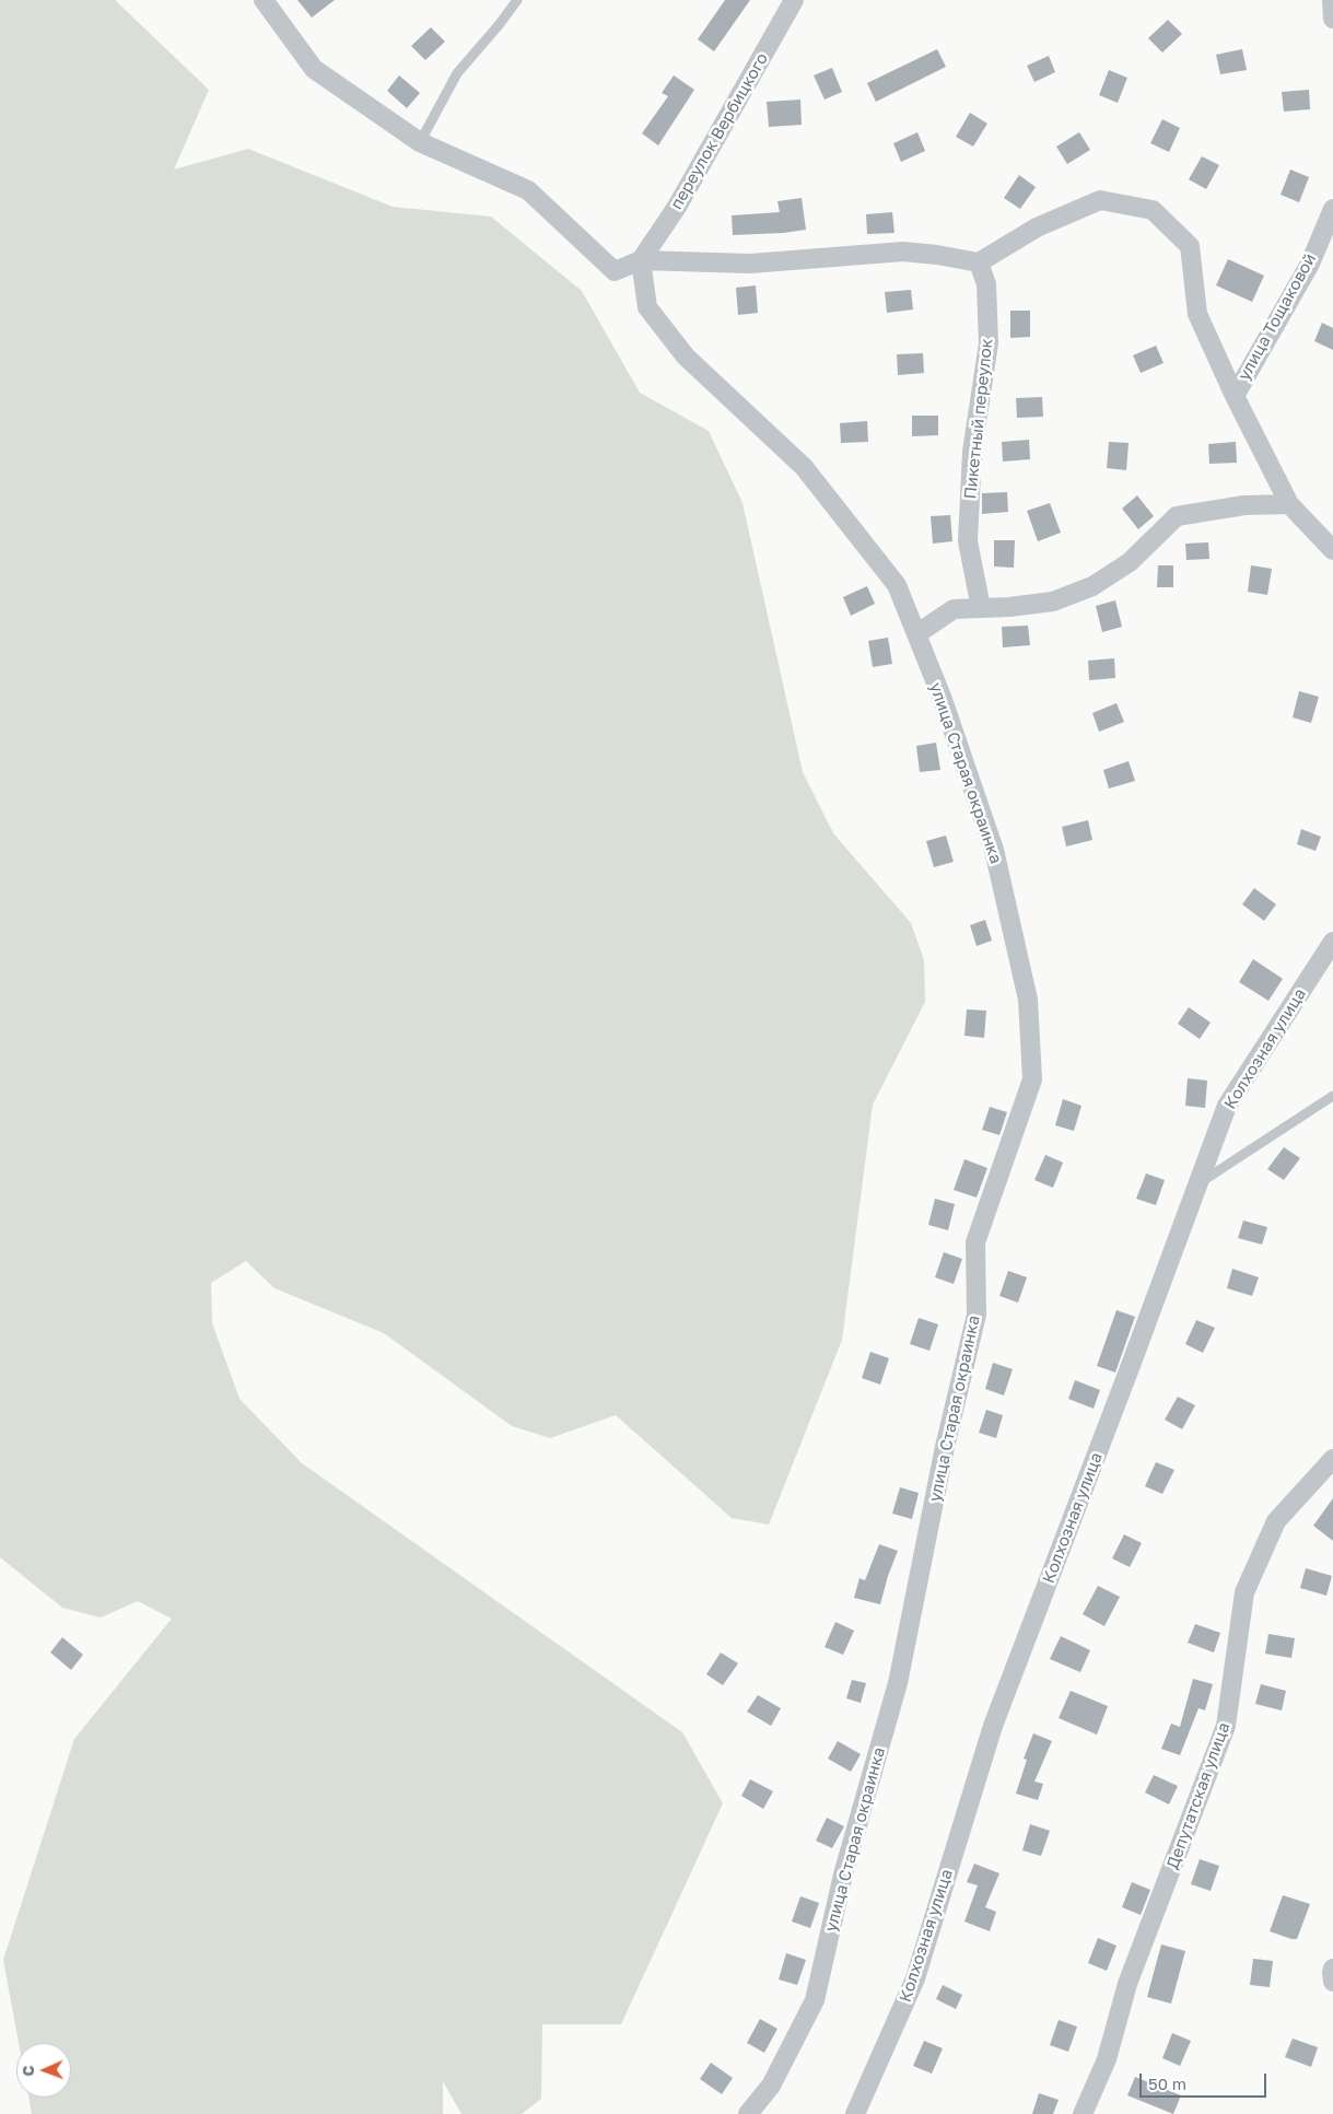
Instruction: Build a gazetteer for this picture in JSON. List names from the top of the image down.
{
  "streets": {
    "street": [
      "переулок Вербицкого",
      "улица Тощаковой",
      "Пикетный переулок",
      "улица Старая окраинка",
      "Колхозная улица",
      "Депутатская улица"
    ]
  },
  "crossings": [
    ["переулок Вербицкого", "улица Старая окраинка"]
  ],
  "scale_bar": "50 m",
  "north": "left"
}
